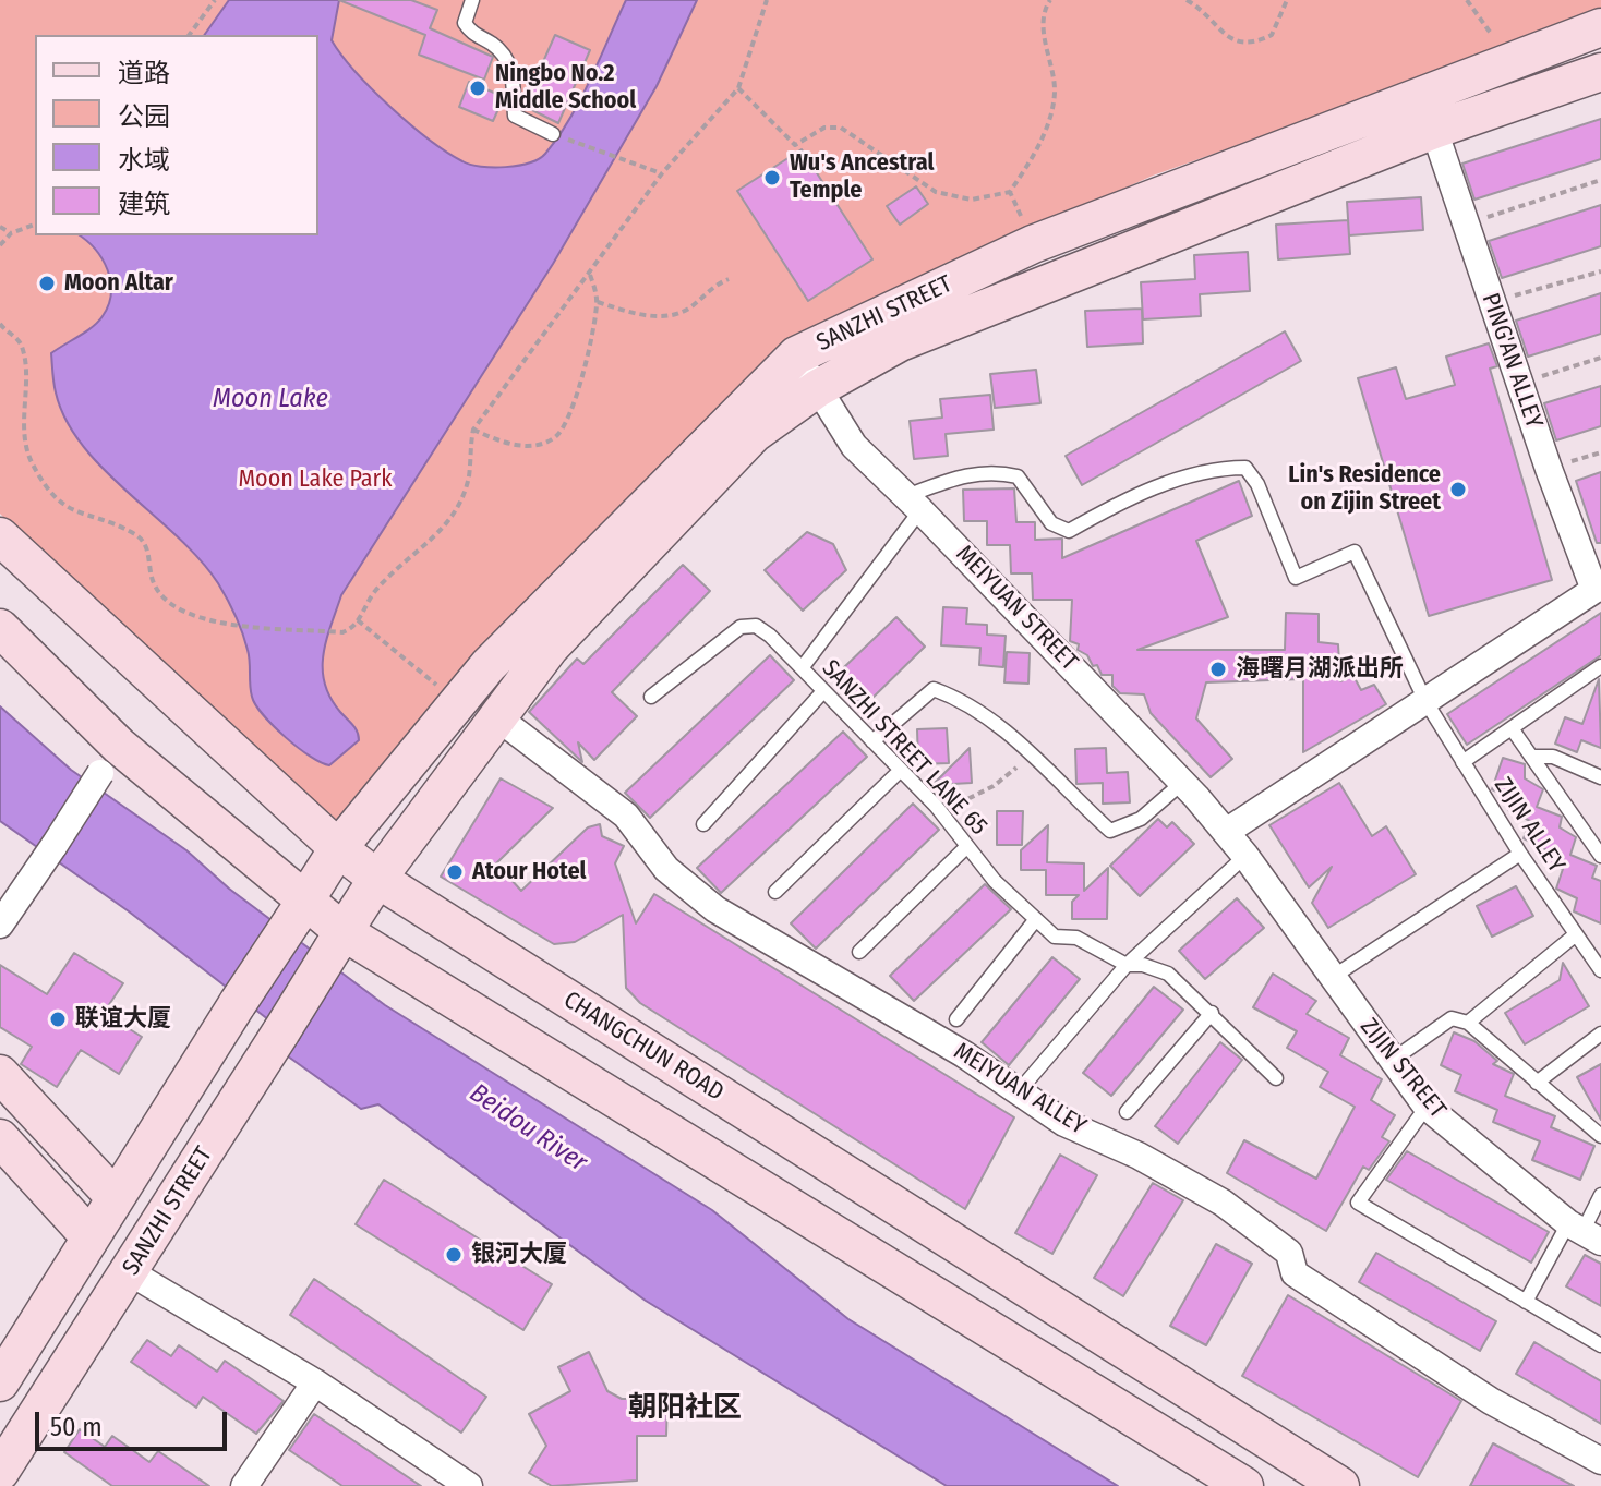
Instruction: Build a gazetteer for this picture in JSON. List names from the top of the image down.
{
  "streets": {
    "main road": ["SANZHI STREET", "CHANGCHUN ROAD"],
    "street": [
      "PING'AN ALLEY",
      "MEIYUAN STREET",
      "ZIJIN STREET",
      "MEIYUAN ALLEY"
    ],
    "lane": ["SANZHI STREET LANE 65", "ZIJIN ALLEY"]
  },
  "crossings": [
    ["SANZHI STREET", "PING'AN ALLEY"],
    ["SANZHI STREET", "MEIYUAN STREET"],
    ["SANZHI STREET", "CHANGCHUN ROAD"],
    ["SANZHI STREET", "MEIYUAN ALLEY"],
    ["MEIYUAN STREET", "ZIJIN ALLEY"],
    ["MEIYUAN STREET", "ZIJIN STREET"]
  ],
  "districts": ["朝阳社区"],
  "water": ["Moon Lake", "Beidou River"],
  "parks": ["Moon Lake Park"],
  "places": [
    "Ningbo No.2 Middle School",
    "Wu's Ancestral Temple",
    "Moon Altar",
    "Lin's Residence on Zijin Street",
    "海曙月湖派出所",
    "Atour Hotel",
    "联谊大厦",
    "银河大厦"
  ],
  "legend": [
    "道路",
    "公园",
    "水域",
    "建筑"
  ],
  "scale_bar": "50 m"
}
